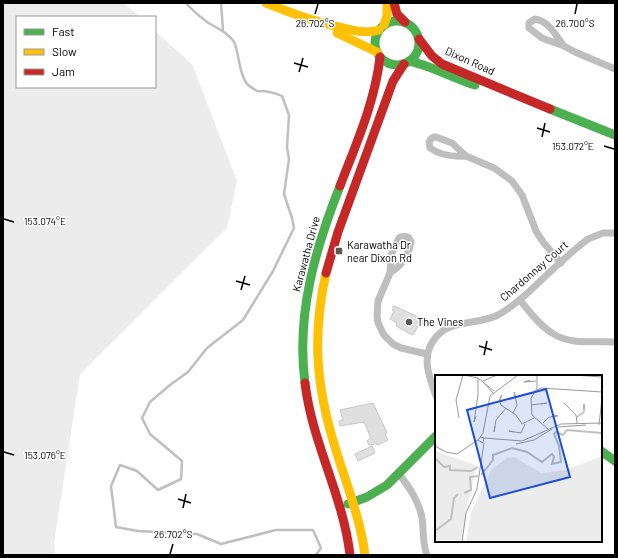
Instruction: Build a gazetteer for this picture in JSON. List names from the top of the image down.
{
  "streets": {
    "main road": ["Dixon Road", "Karawatha Drive"],
    "street": ["Chardonnay Court"]
  },
  "crossings": [
    ["Dixon Road", "Karawatha Drive"]
  ],
  "places": {
    "transit": ["Karawatha Dr near Dixon Rd"],
    "other": ["The Vines"]
  },
  "legend": ["Fast", "Slow", "Jam"],
  "coordinates": [
    "26.702°S",
    "26.700°S",
    "153.072°E",
    "153.074°E",
    "153.076°E"
  ]
}
